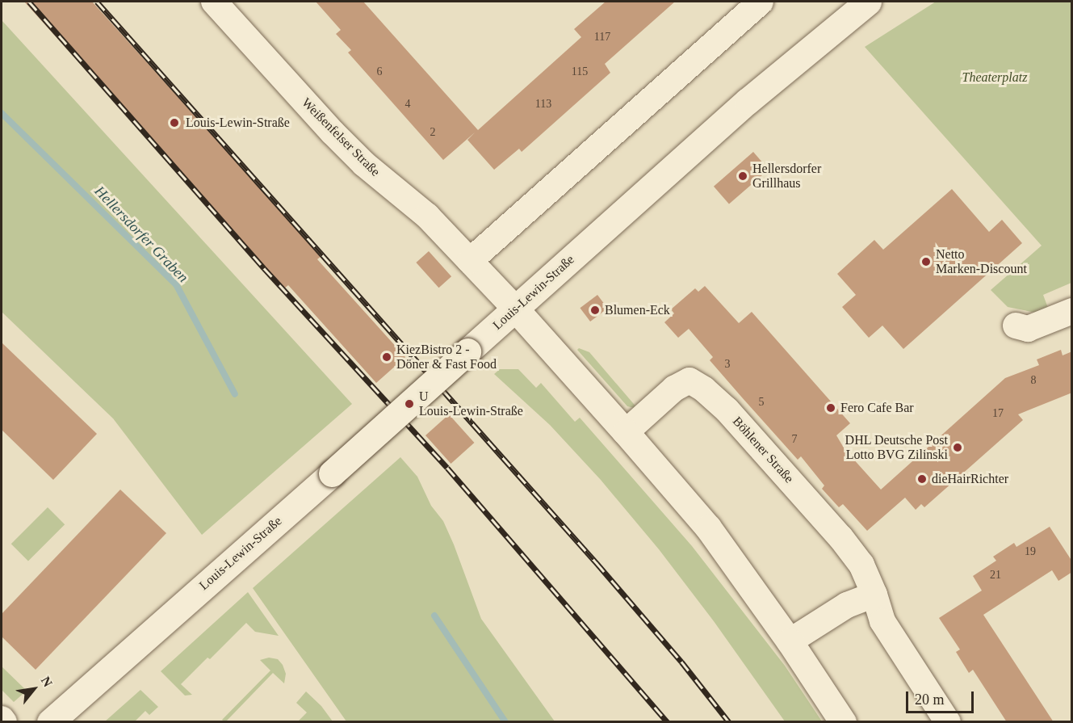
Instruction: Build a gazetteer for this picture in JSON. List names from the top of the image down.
{
  "streets": {
    "street": ["Weißenfelser Straße", "Louis-Lewin-Straße", "Böhlener Straße"]
  },
  "crossings": [
    ["Weißenfelser Straße", "Louis-Lewin-Straße"]
  ],
  "water": ["Hellersdorfer Graben"],
  "parks": ["Theaterplatz"],
  "places": [
    "Louis-Lewin-Straße",
    "Hellersdorfer Grillhaus",
    "Netto Marken-Discount",
    "Blumen-Eck",
    "KiezBistro 2 - Döner & Fast Food",
    "U Louis-Lewin-Straße",
    "Fero Cafe Bar",
    "DHL Deutsche Post Lotto BVG Zilinski",
    "dieHairRichter"
  ],
  "house_numbers": [
    "117",
    "6",
    "115",
    "4",
    "113",
    "2",
    "3",
    "8",
    "5",
    "17",
    "7",
    "19",
    "21"
  ],
  "scale_bar": "20 m",
  "north": "top right"
}
